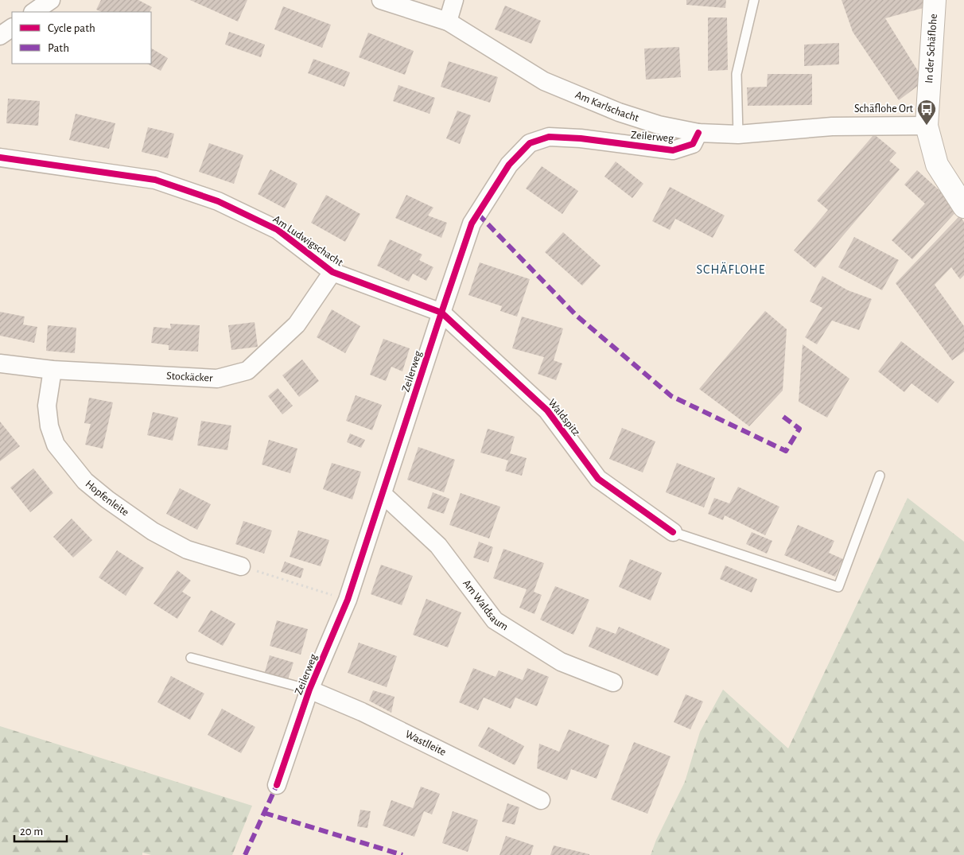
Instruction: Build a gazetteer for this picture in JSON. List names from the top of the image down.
{
  "streets": {
    "street": [
      "In der Schäflohe",
      "Am Karlschacht",
      "Zeilerweg",
      "Am Ludwigschacht",
      "Stockäcker",
      "Waldspitz",
      "Hopfenleite",
      "Am Waldsaum",
      "Wastlleite"
    ]
  },
  "crossings": [
    ["In der Schäflohe", "Am Karlschacht"],
    ["Am Karlschacht", "Zeilerweg"],
    ["Zeilerweg", "Am Ludwigschacht"],
    ["Zeilerweg", "Waldspitz"],
    ["Zeilerweg", "Am Waldsaum"],
    ["Zeilerweg", "Wastlleite"],
    ["Am Ludwigschacht", "Stockäcker"],
    ["Am Ludwigschacht", "Waldspitz"],
    ["Stockäcker", "Hopfenleite"]
  ],
  "districts": ["SCHÄFLOHE"],
  "places": {
    "bus stop": ["Schäflohe Ort"]
  },
  "legend": ["Cycle path", "Path"],
  "scale_bar": "20 m"
}
